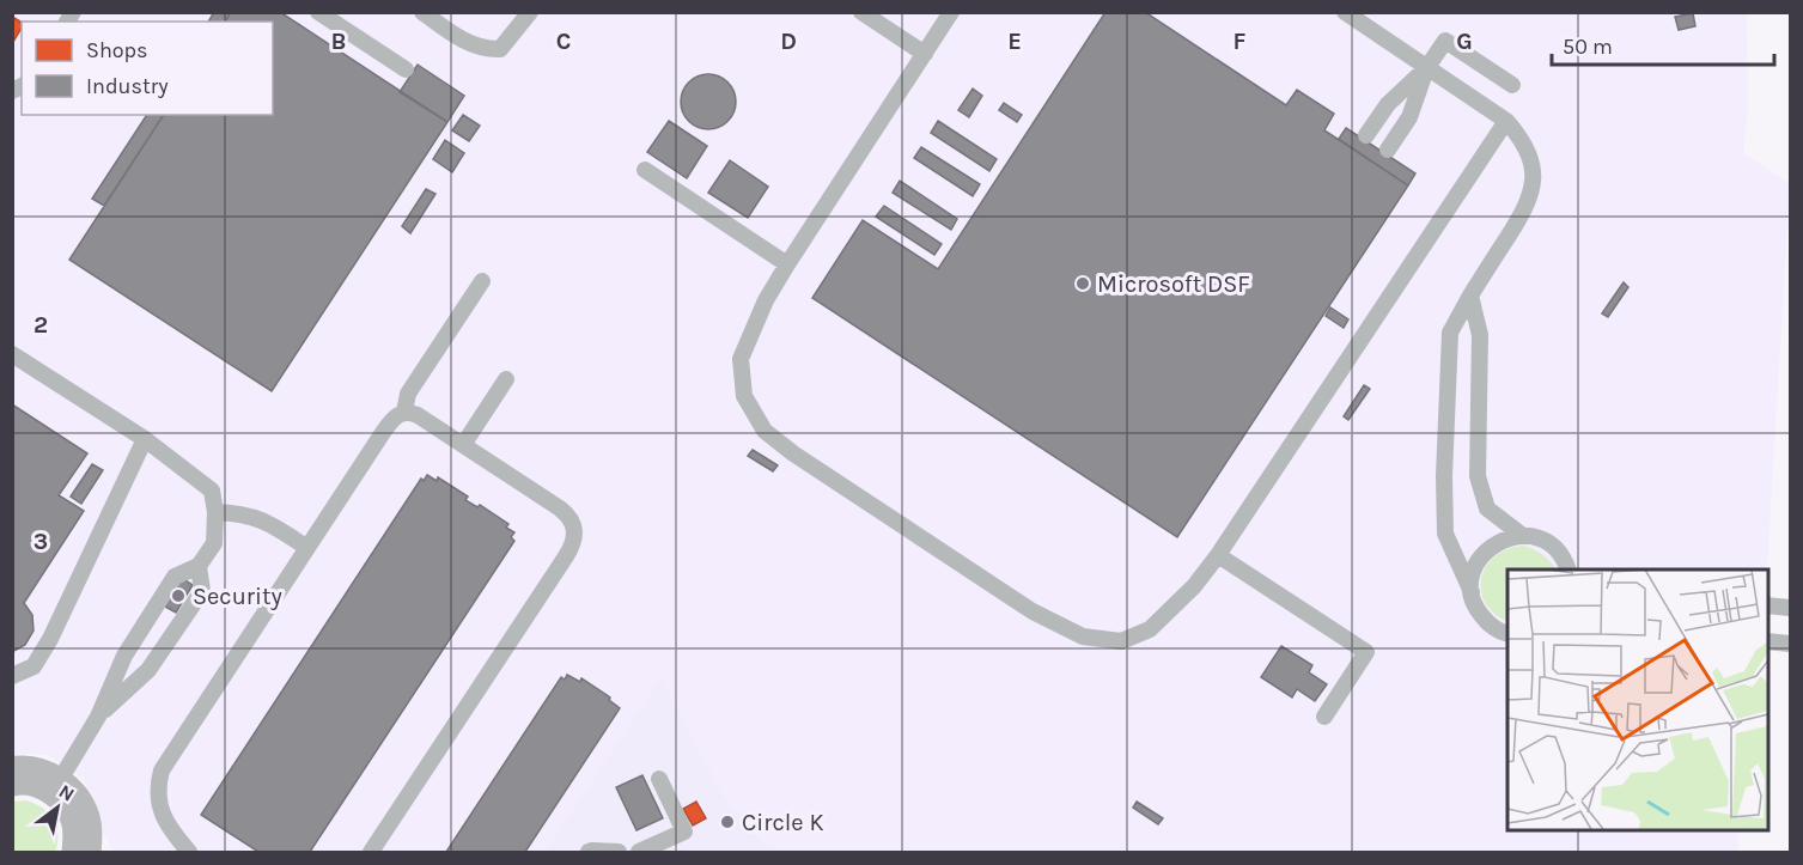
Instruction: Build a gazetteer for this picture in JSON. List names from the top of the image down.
{
  "places": ["Microsoft DSF", "Security", "Circle K"],
  "legend": ["Shops", "Industry"],
  "scale_bar": "50 m",
  "north": "top right",
  "grid": {
    "columns": [
      "B",
      "C",
      "D",
      "E",
      "F",
      "G"
    ],
    "rows": ["2", "3"]
  }
}
